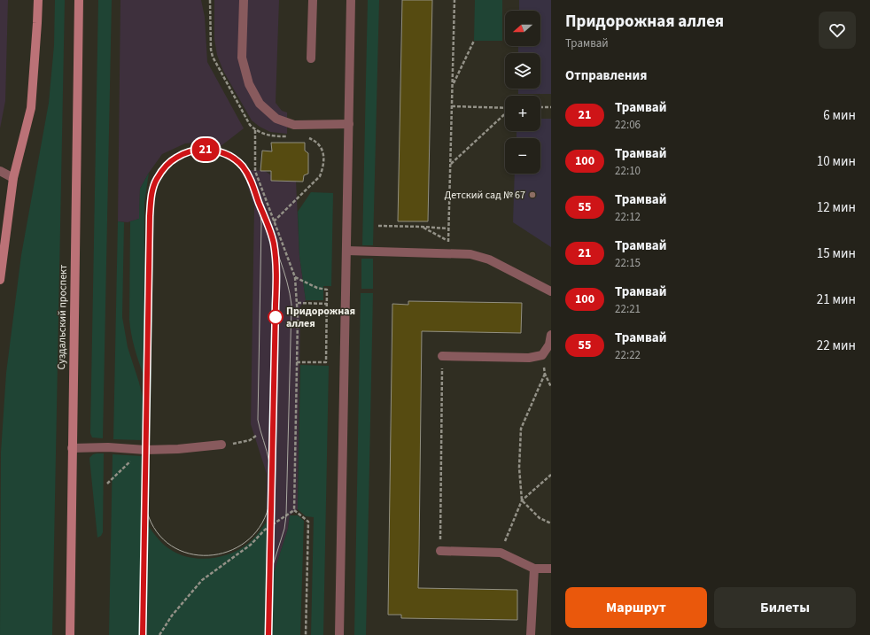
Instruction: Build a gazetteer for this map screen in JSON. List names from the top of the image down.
{
  "streets": {
    "main road": ["Суздальский проспект"]
  },
  "places": ["Детский сад № 67", "Придорожная аллея"],
  "lines": ["tram line 21"],
  "north": "left",
  "page": {
    "on_map": "21",
    "heading": [
      ["Придорожная аллея", "Трамвай"],
      "Отправления"
    ],
    "map_buttons": ["+", "−"],
    "list": [
      {
        "mark": "21",
        "name": "Трамвай",
        "note": "22:06",
        "value": "6 мин"
      },
      {
        "mark": "100",
        "name": "Трамвай",
        "note": "22:10",
        "value": "10 мин"
      },
      {
        "mark": "55",
        "name": "Трамвай",
        "note": "22:12",
        "value": "12 мин"
      },
      {
        "mark": "21",
        "name": "Трамвай",
        "note": "22:15",
        "value": "15 мин"
      },
      {
        "mark": "100",
        "name": "Трамвай",
        "note": "22:21",
        "value": "21 мин"
      },
      {
        "mark": "55",
        "name": "Трамвай",
        "note": "22:22",
        "value": "22 мин"
      }
    ],
    "buttons": ["Маршрут", "Билеты"]
  }
}
